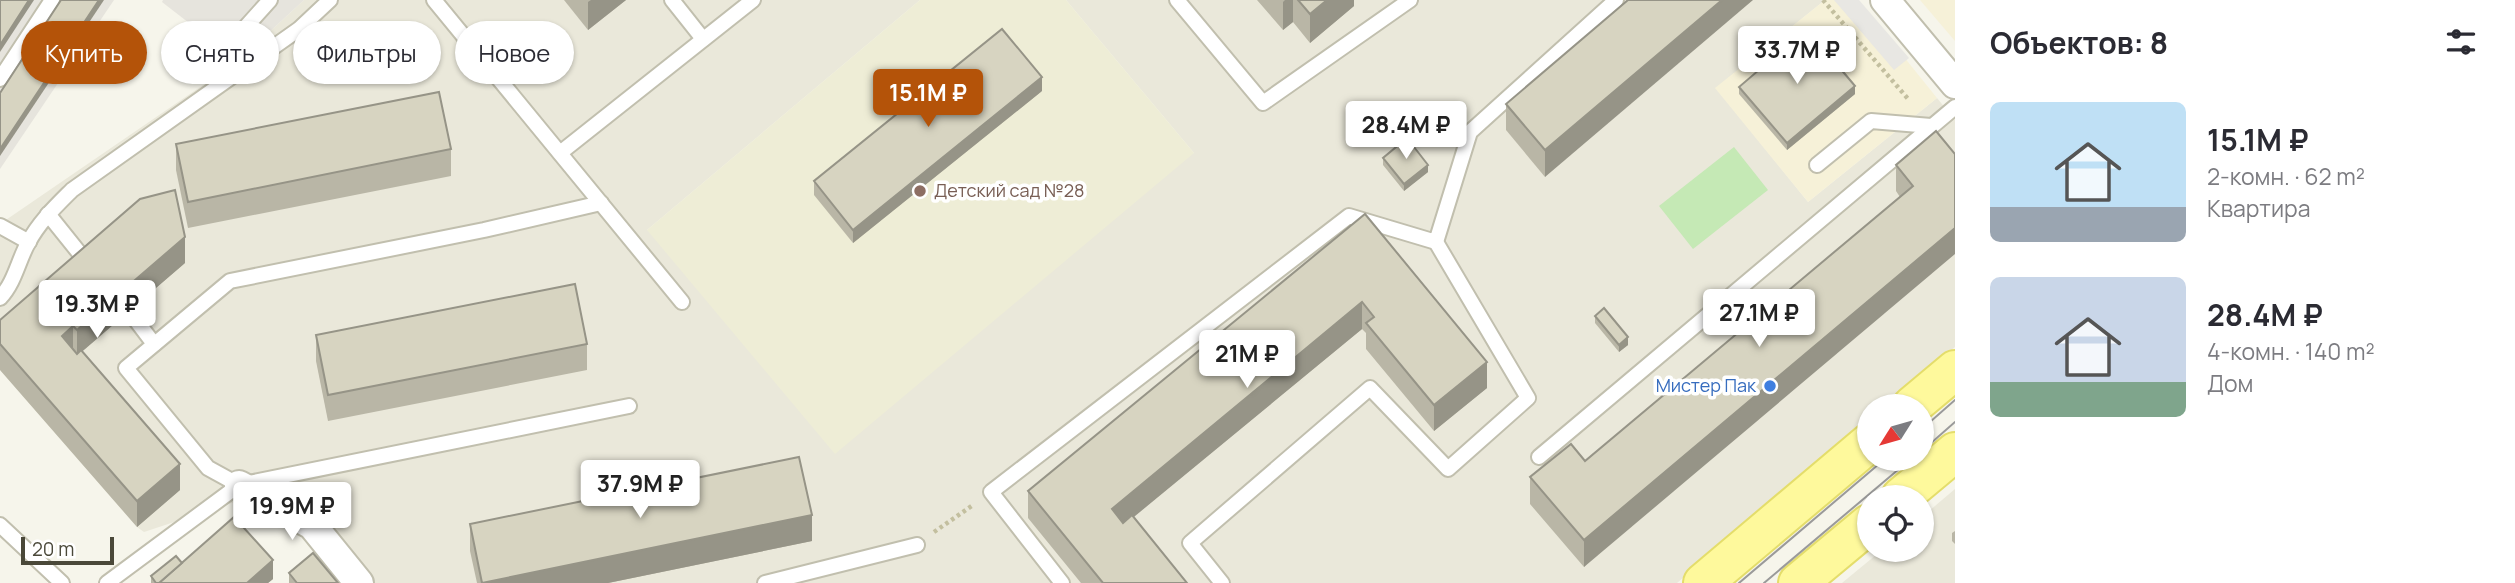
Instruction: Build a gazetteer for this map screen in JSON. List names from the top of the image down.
{
  "places": ["Детский сад №28", "Мистер Пак"],
  "scale_bar": "20 m",
  "north": "bottom left",
  "page": {
    "heading": "Объектов: 8",
    "chip": [
      "Купить",
      "Снять",
      "Фильтры",
      "Новое"
    ],
    "price": [
      "33.7M ₽",
      "15.1M ₽",
      "28.4M ₽",
      "19.3M ₽",
      "27.1M ₽",
      "21M ₽",
      "37.9M ₽",
      "19.9M ₽"
    ],
    "list": [
      {
        "name": "15.1M ₽",
        "note": "2-комн. · 62 m² · Квартира"
      },
      {
        "name": "28.4M ₽",
        "note": "4-комн. · 140 m² · Дом"
      }
    ],
    "scale": "20 m"
  }
}
